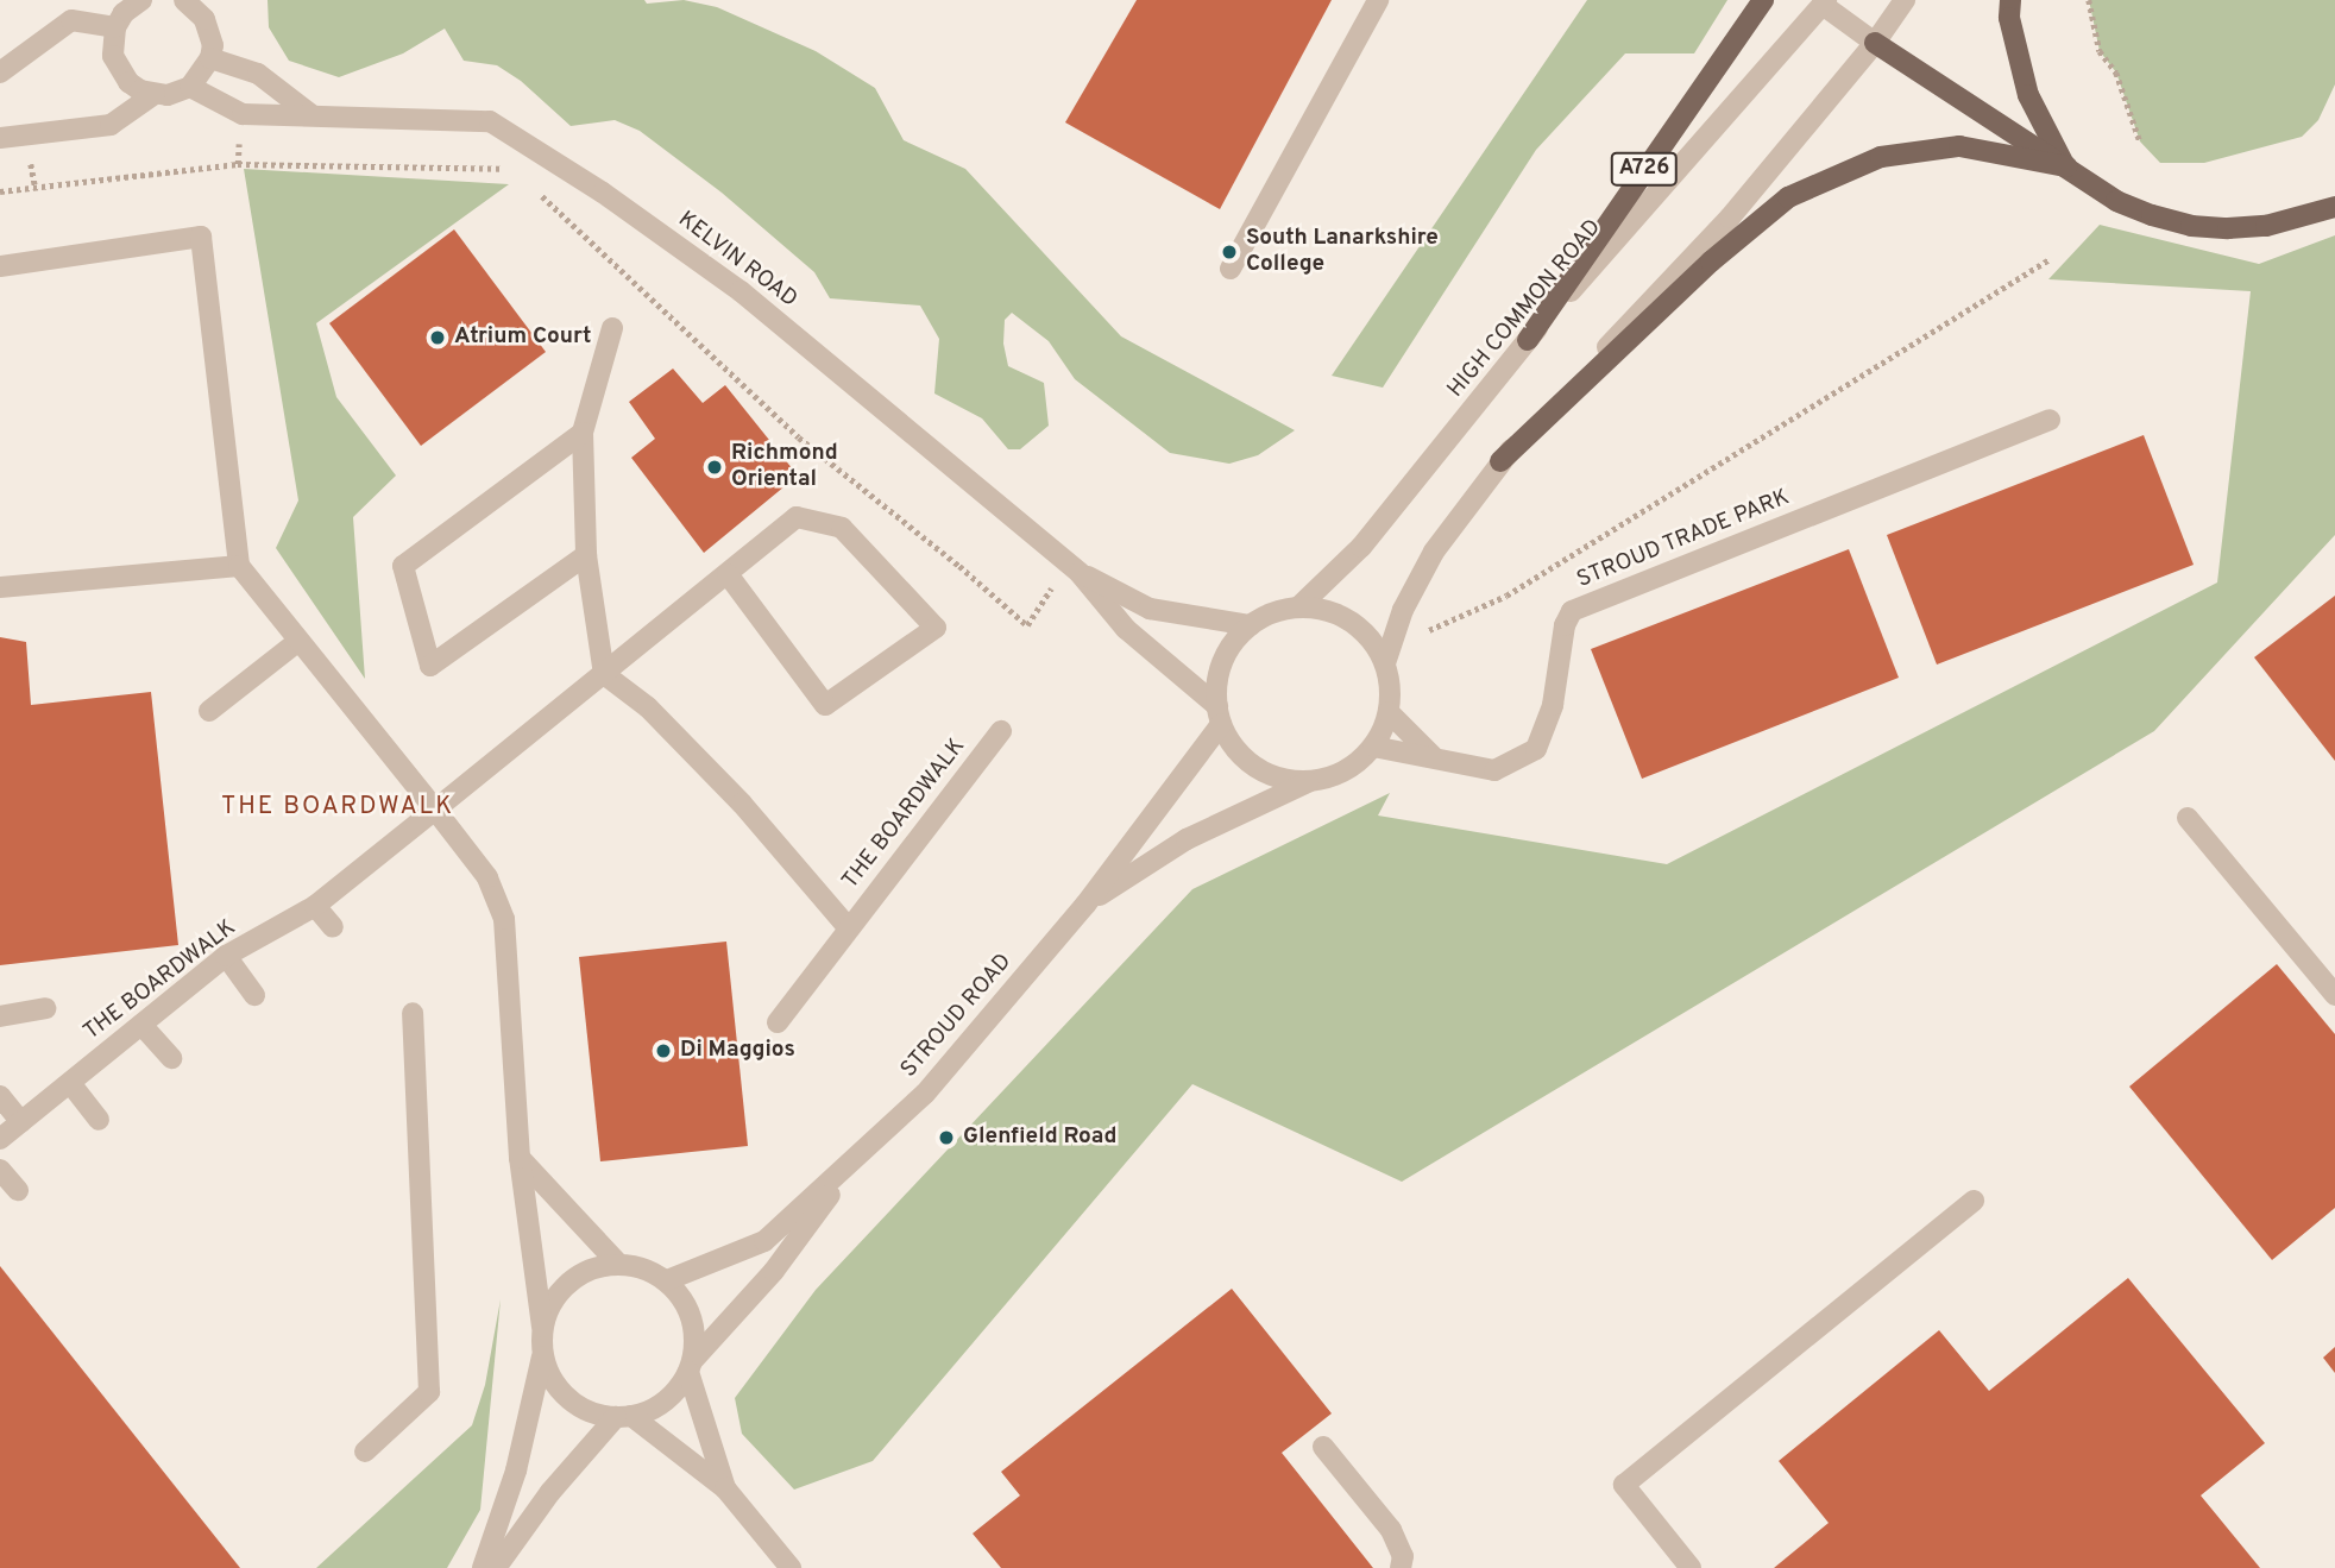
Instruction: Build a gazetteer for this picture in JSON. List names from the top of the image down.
{
  "streets": {
    "main road": ["A726"],
    "street": [
      "KELVIN ROAD",
      "HIGH COMMON ROAD",
      "STROUD TRADE PARK",
      "THE BOARDWALK",
      "STROUD ROAD"
    ]
  },
  "crossings": [
    ["A726", "HIGH COMMON ROAD"],
    ["KELVIN ROAD", "HIGH COMMON ROAD"],
    ["KELVIN ROAD", "STROUD ROAD"],
    ["HIGH COMMON ROAD", "STROUD ROAD"]
  ],
  "districts": ["THE BOARDWALK"],
  "places": [
    "South Lanarkshire College",
    "Atrium Court",
    "Richmond Oriental",
    "Di Maggios",
    "Glenfield Road"
  ]
}
